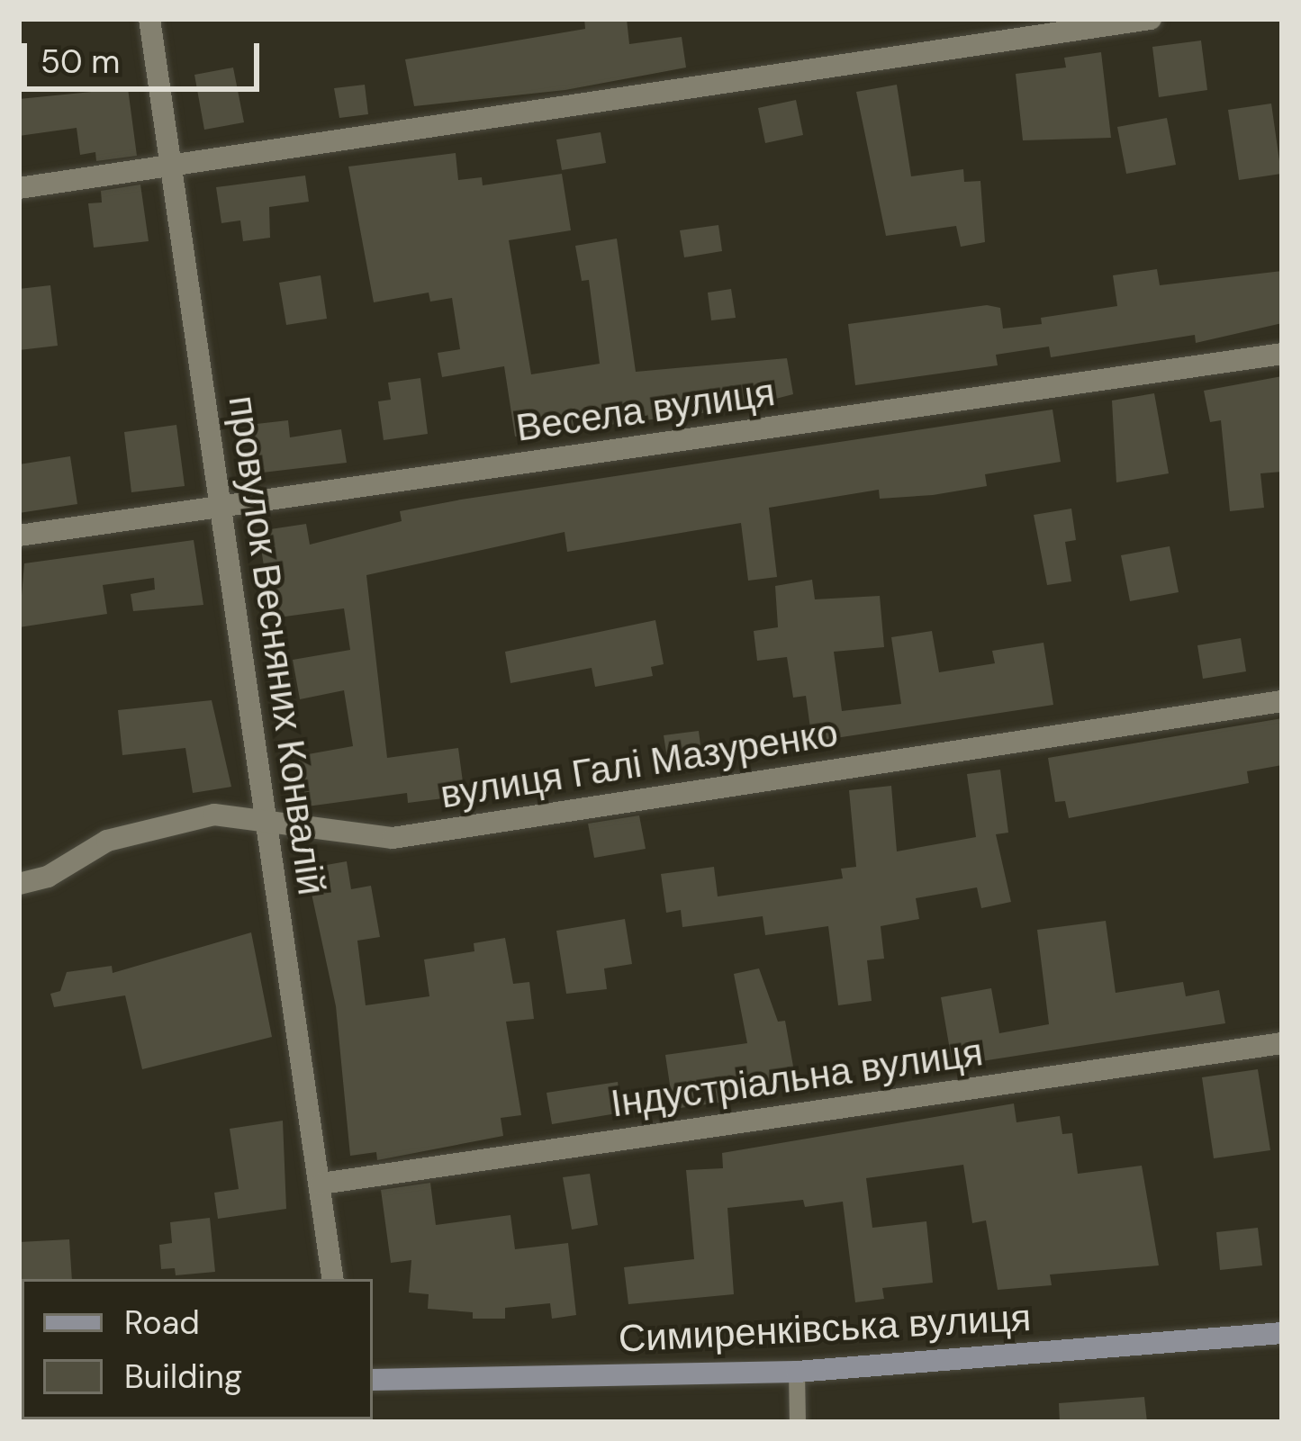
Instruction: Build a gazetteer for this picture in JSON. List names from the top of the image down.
{
  "streets": {
    "main road": ["Симиренківська вулиця"],
    "street": [
      "Весела вулиця",
      "провулок Весняних Конвалій",
      "вулиця Галі Мазуренко",
      "Індустріальна вулиця"
    ]
  },
  "crossings": [
    ["Весела вулиця", "провулок Весняних Конвалій"],
    ["провулок Весняних Конвалій", "вулиця Галі Мазуренко"],
    ["провулок Весняних Конвалій", "Індустріальна вулиця"]
  ],
  "legend": ["Road", "Building"],
  "scale_bar": "50 m"
}
